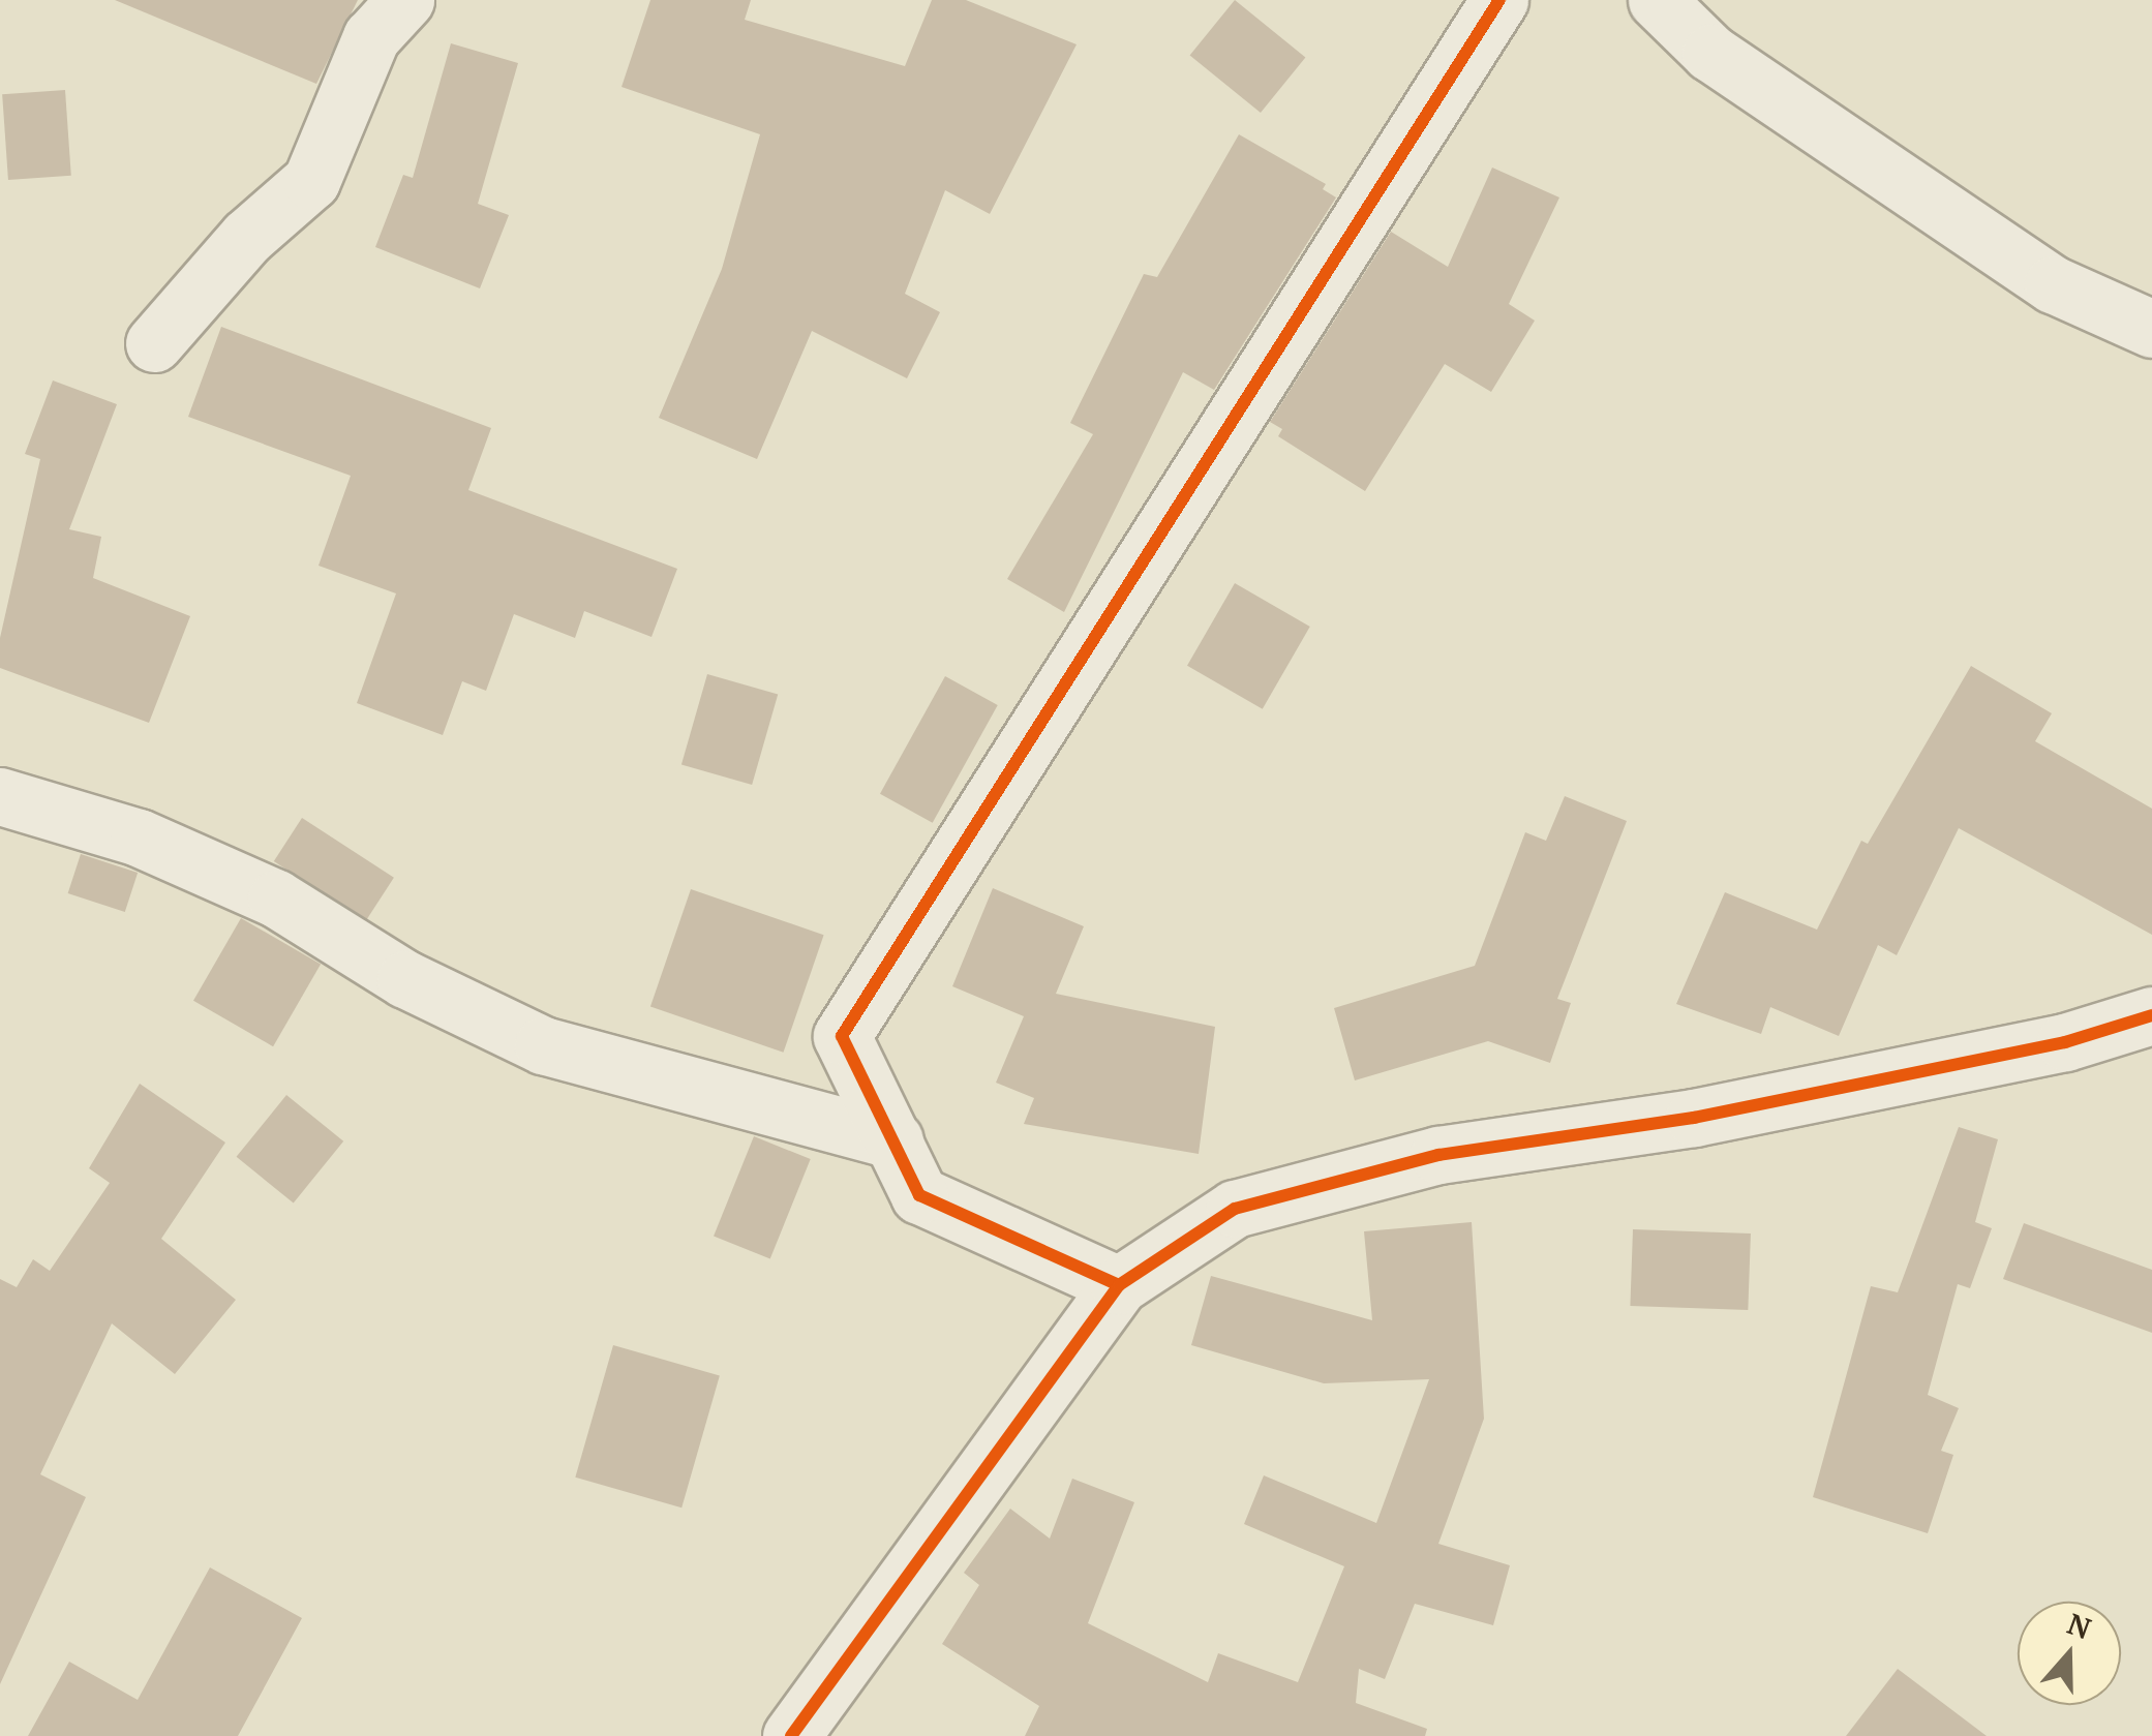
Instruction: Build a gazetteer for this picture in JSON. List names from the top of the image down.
{
  "north": "top"
}
